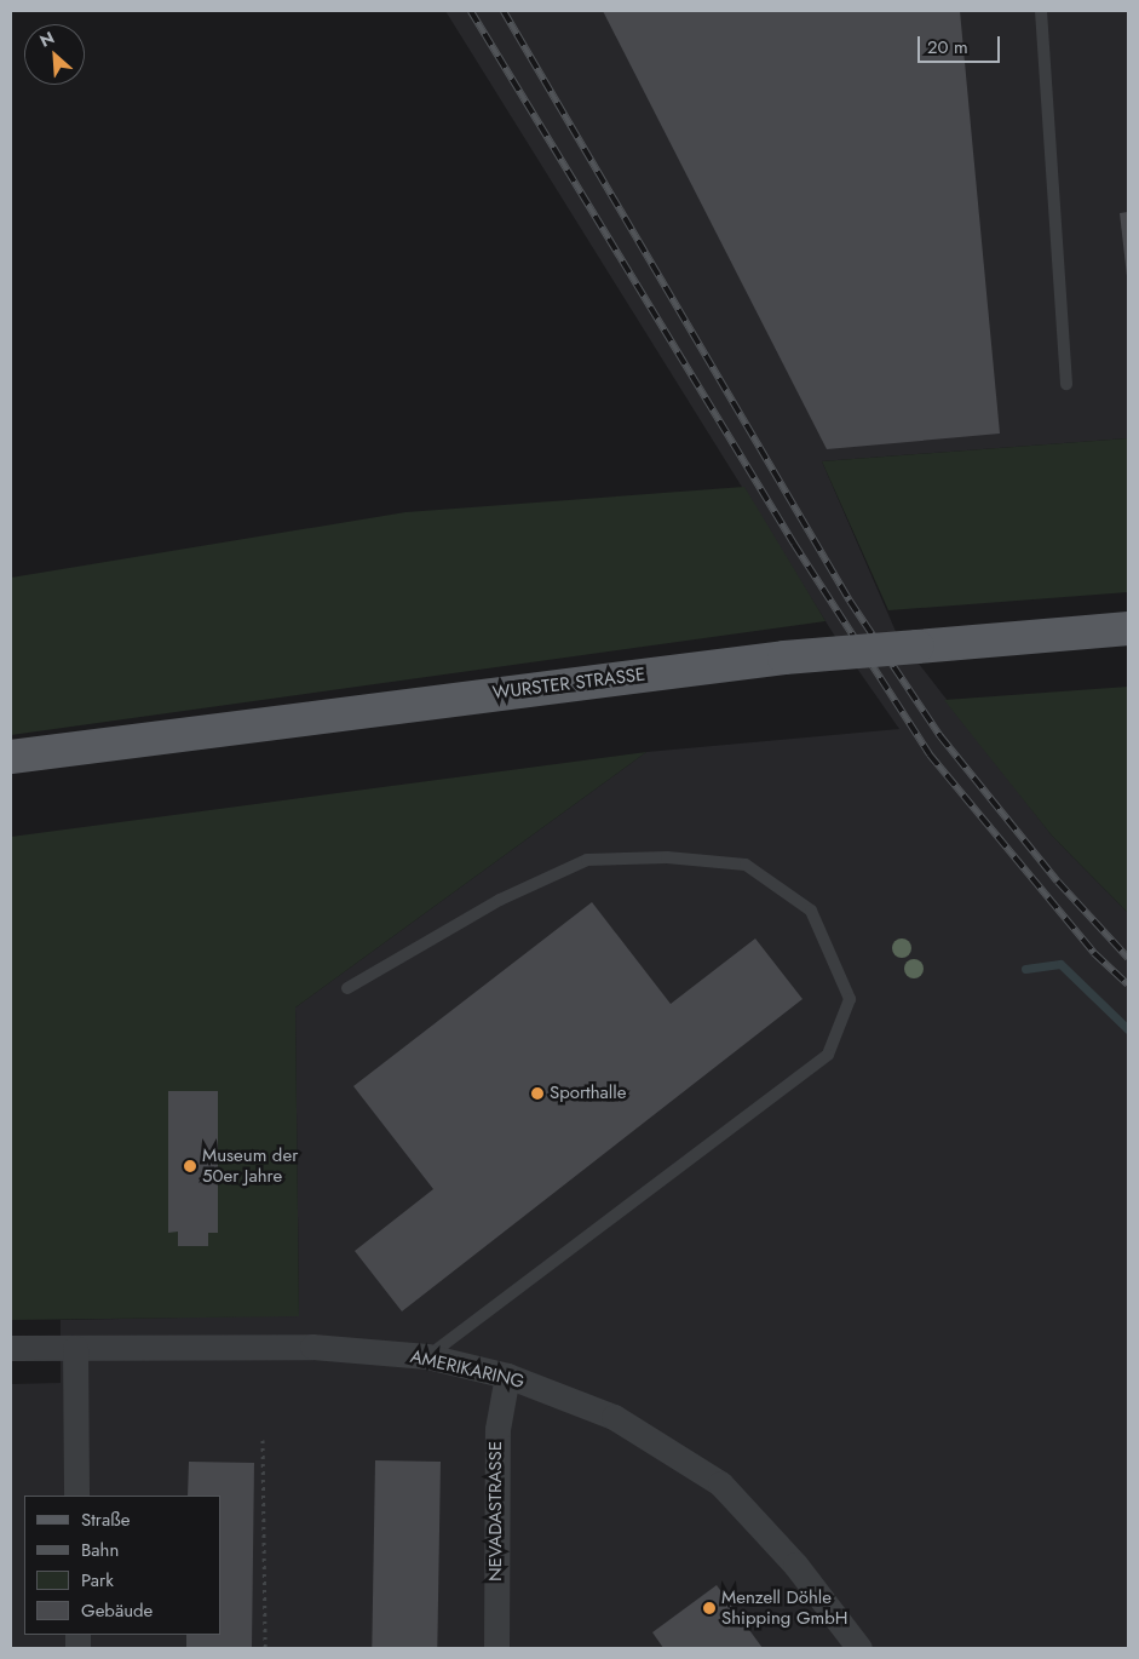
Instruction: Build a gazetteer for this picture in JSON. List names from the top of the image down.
{
  "streets": {
    "main road": ["WURSTER STRASSE"],
    "street": ["AMERIKARING", "NEVADASTRASSE"]
  },
  "crossings": [
    ["AMERIKARING", "NEVADASTRASSE"]
  ],
  "places": ["Sporthalle", "Museum der 50er Jahre", "Menzell Döhle Shipping GmbH"],
  "legend": [
    "Straße",
    "Bahn",
    "Park",
    "Gebäude"
  ],
  "scale_bar": "20 m",
  "north": "top left"
}
